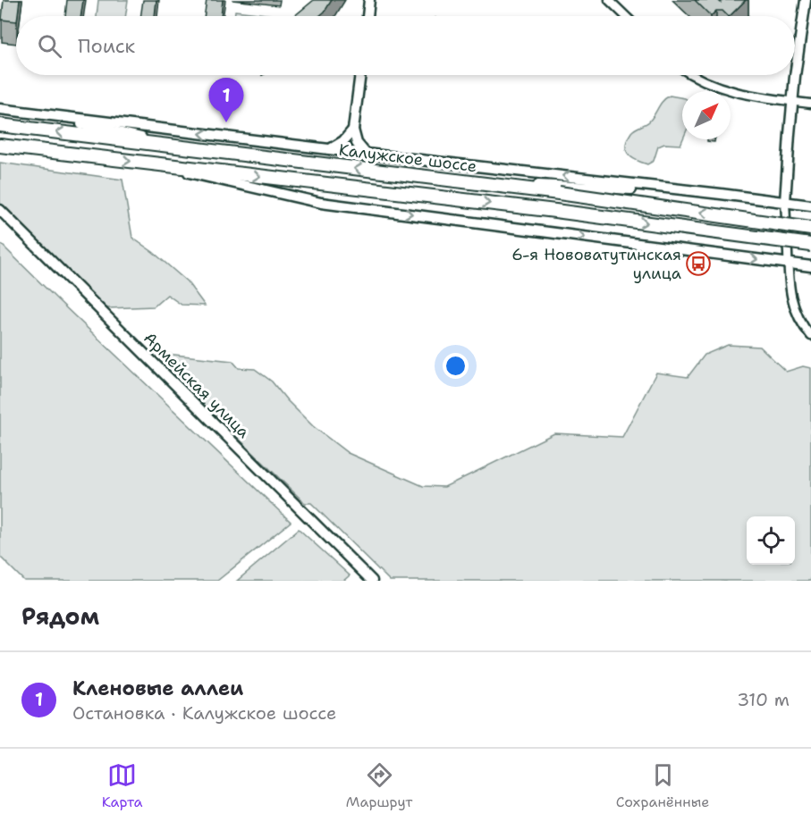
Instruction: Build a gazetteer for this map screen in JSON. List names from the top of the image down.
{
  "streets": {
    "highway": ["Калужское шоссе"],
    "street": ["Армейская улица"]
  },
  "places": {
    "bus stop": ["6-я Нововатутинская улица"]
  },
  "north": "top right",
  "page": {
    "search": "Поиск",
    "pins": "1",
    "heading": "Рядом",
    "list": [
      {
        "mark": "1",
        "name": "Кленовые аллеи",
        "note": "Остановка · Калужское шоссе",
        "value": "310 m"
      }
    ],
    "nav": ["Карта", "Маршрут", "Сохранённые"]
  }
}
